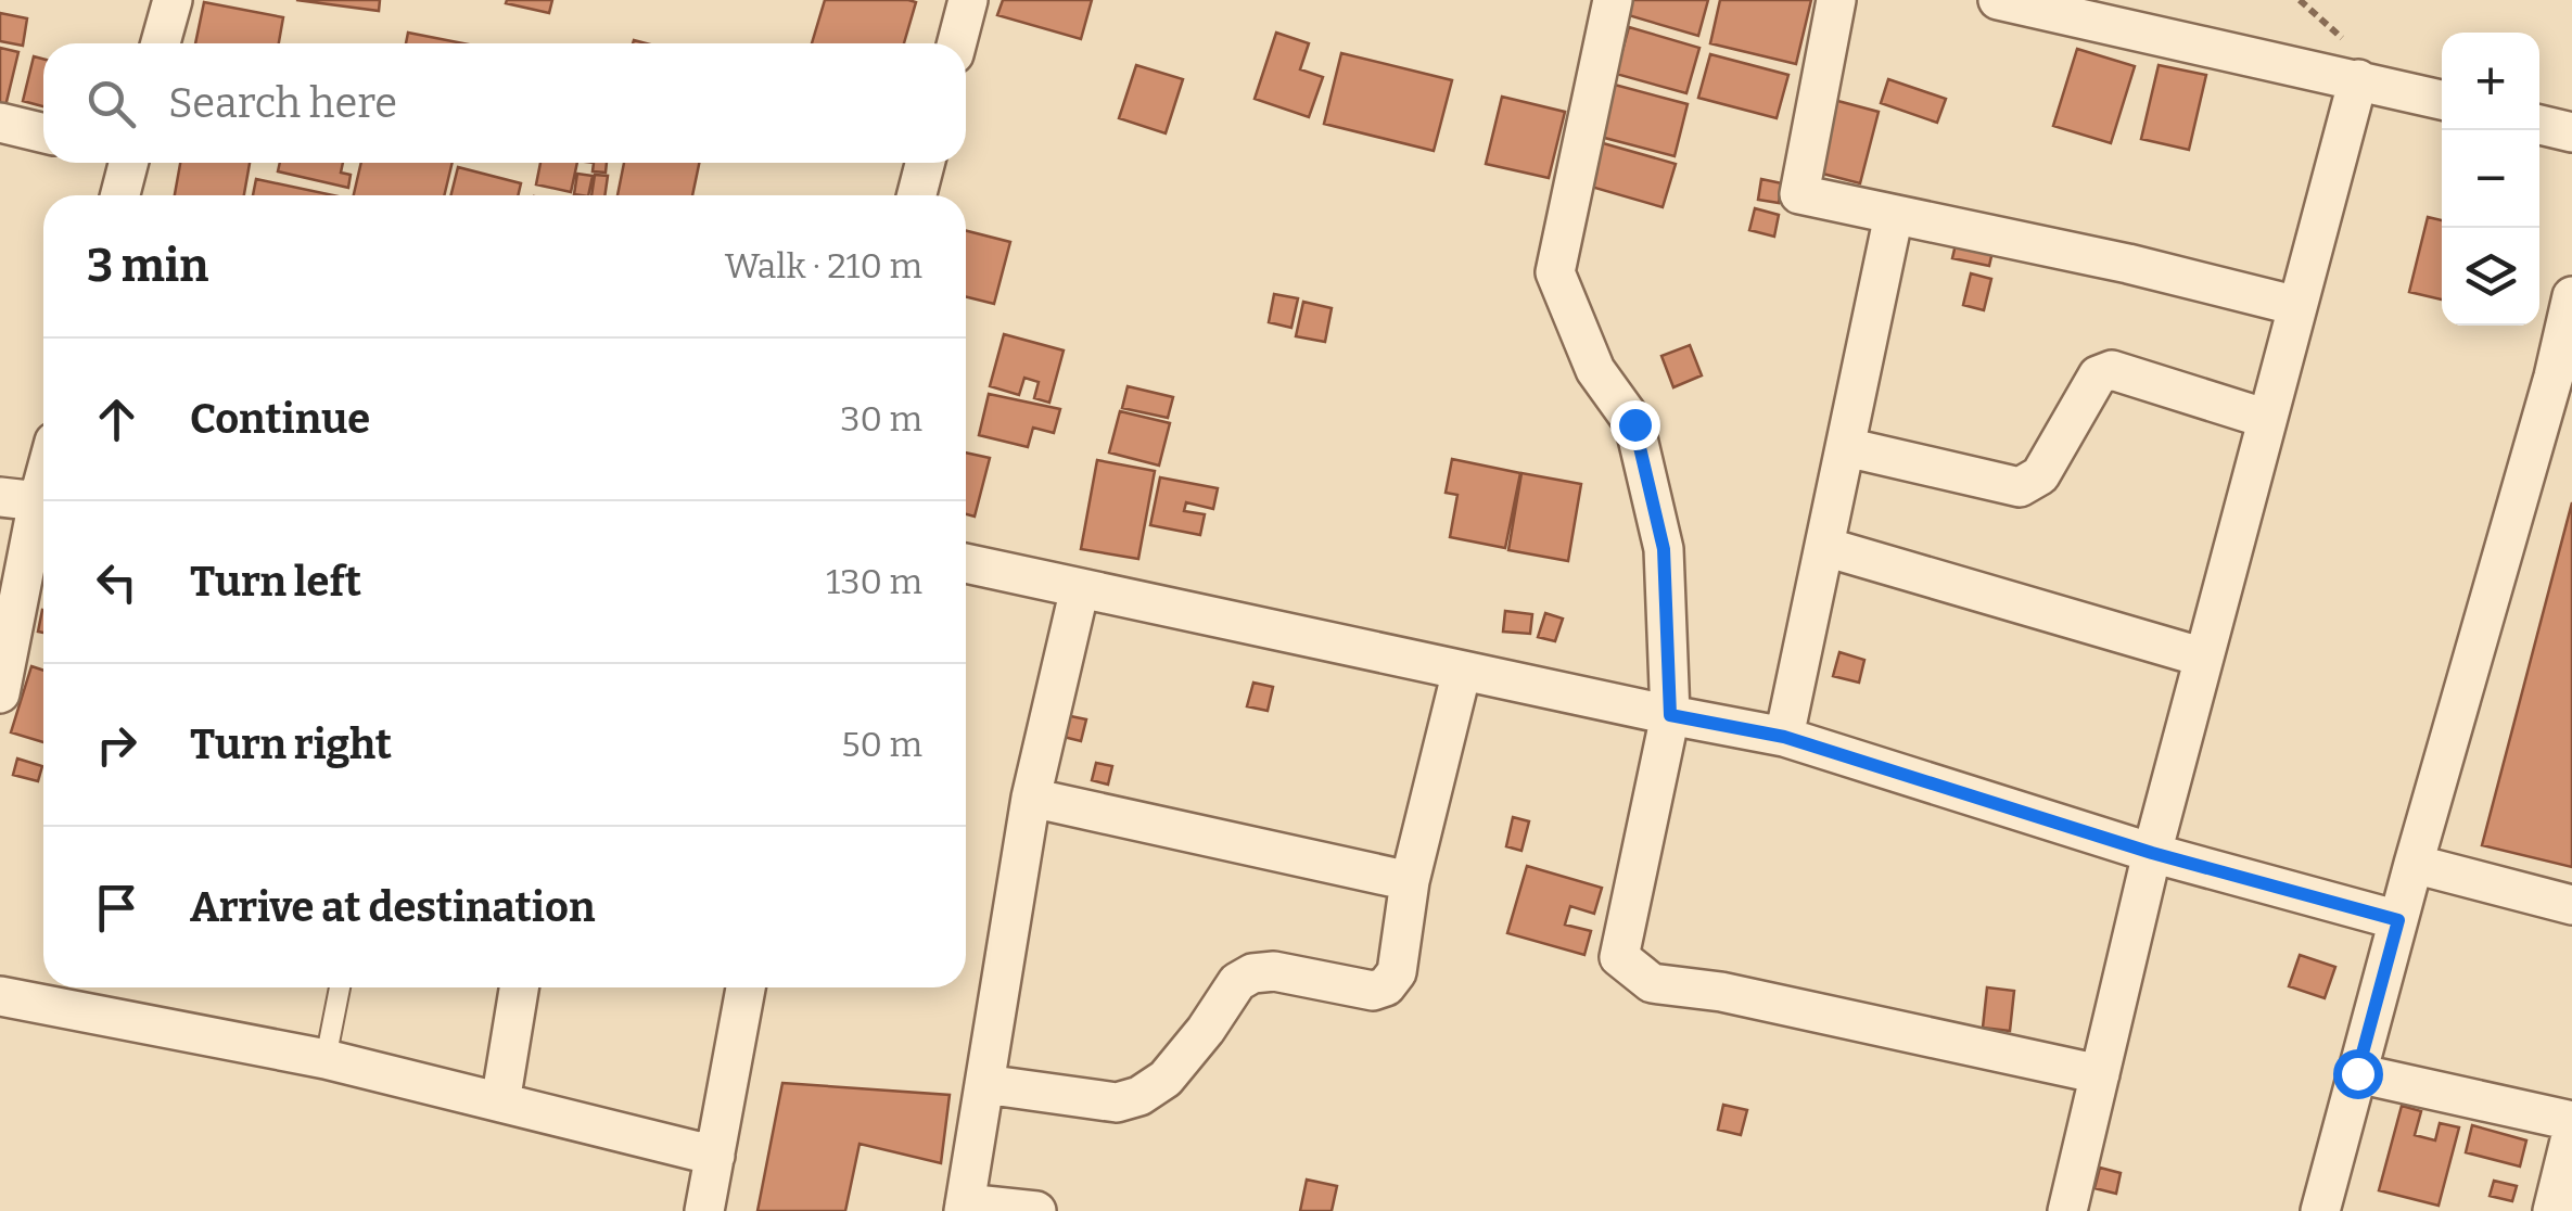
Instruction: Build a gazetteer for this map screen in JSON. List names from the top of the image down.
{
  "page": {
    "map_buttons": ["+", "−"],
    "search": "Search here",
    "heading": ["3 min", "Walk · 210 m"],
    "list": [
      ["Continue", "30 m"],
      ["Turn left", "130 m"],
      ["Turn right", "50 m"],
      "Arrive at destination"
    ]
  }
}
